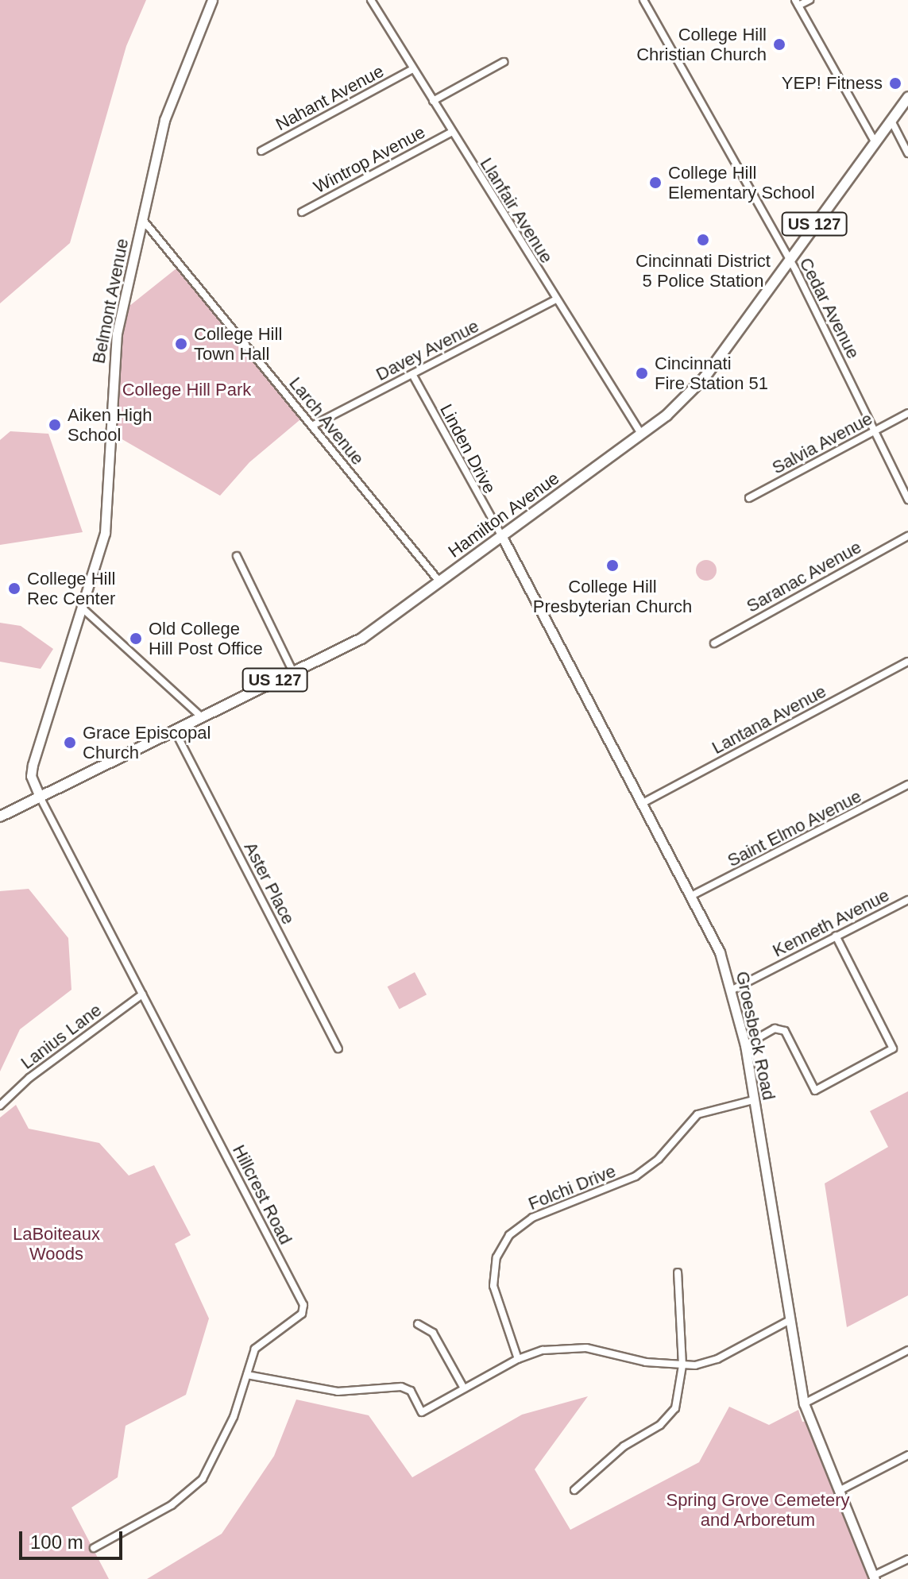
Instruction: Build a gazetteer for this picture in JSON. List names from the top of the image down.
{
  "streets": {
    "main road": ["US 127", "Hamilton Avenue"],
    "street": [
      "Nahant Avenue",
      "Wintrop Avenue",
      "Llanfair Avenue",
      "Belmont Avenue",
      "Cedar Avenue",
      "Davey Avenue",
      "Larch Avenue",
      "Salvia Avenue",
      "Linden Drive",
      "Saranac Avenue",
      "Lantana Avenue",
      "Saint Elmo Avenue",
      "Aster Place",
      "Kenneth Avenue",
      "Groesbeck Road",
      "Lanius Lane",
      "Folchi Drive",
      "Hillcrest Road"
    ]
  },
  "crossings": [
    ["Nahant Avenue", "Llanfair Avenue"],
    ["Wintrop Avenue", "Llanfair Avenue"],
    ["Llanfair Avenue", "Davey Avenue"],
    ["Llanfair Avenue", "Hamilton Avenue"],
    ["Belmont Avenue", "Larch Avenue"],
    ["Belmont Avenue", "Hamilton Avenue"],
    ["Belmont Avenue", "Hillcrest Road"],
    ["Cedar Avenue", "Salvia Avenue"],
    ["Cedar Avenue", "Hamilton Avenue"],
    ["Davey Avenue", "Larch Avenue"],
    ["Davey Avenue", "Linden Drive"],
    ["Larch Avenue", "Hamilton Avenue"],
    ["Linden Drive", "Hamilton Avenue"],
    ["Linden Drive", "Groesbeck Road"],
    ["Hamilton Avenue", "Aster Place"],
    ["Hamilton Avenue", "Groesbeck Road"],
    ["Hamilton Avenue", "Hillcrest Road"],
    ["Lantana Avenue", "Groesbeck Road"],
    ["Saint Elmo Avenue", "Groesbeck Road"],
    ["Kenneth Avenue", "Groesbeck Road"],
    ["Groesbeck Road", "Folchi Drive"],
    ["Lanius Lane", "Hillcrest Road"]
  ],
  "parks": ["College Hill Park", "LaBoiteaux Woods", "Spring Grove Cemetery and Arboretum"],
  "places": [
    "College Hill Christian Church",
    "YEP! Fitness",
    "College Hill Elementary School",
    "Cincinnati District 5 Police Station",
    "College Hill Town Hall",
    "Cincinnati Fire Station 51",
    "Aiken High School",
    "College Hill Presbyterian Church",
    "College Hill Rec Center",
    "Old College Hill Post Office",
    "Grace Episcopal Church"
  ],
  "scale_bar": "100 m"
}
